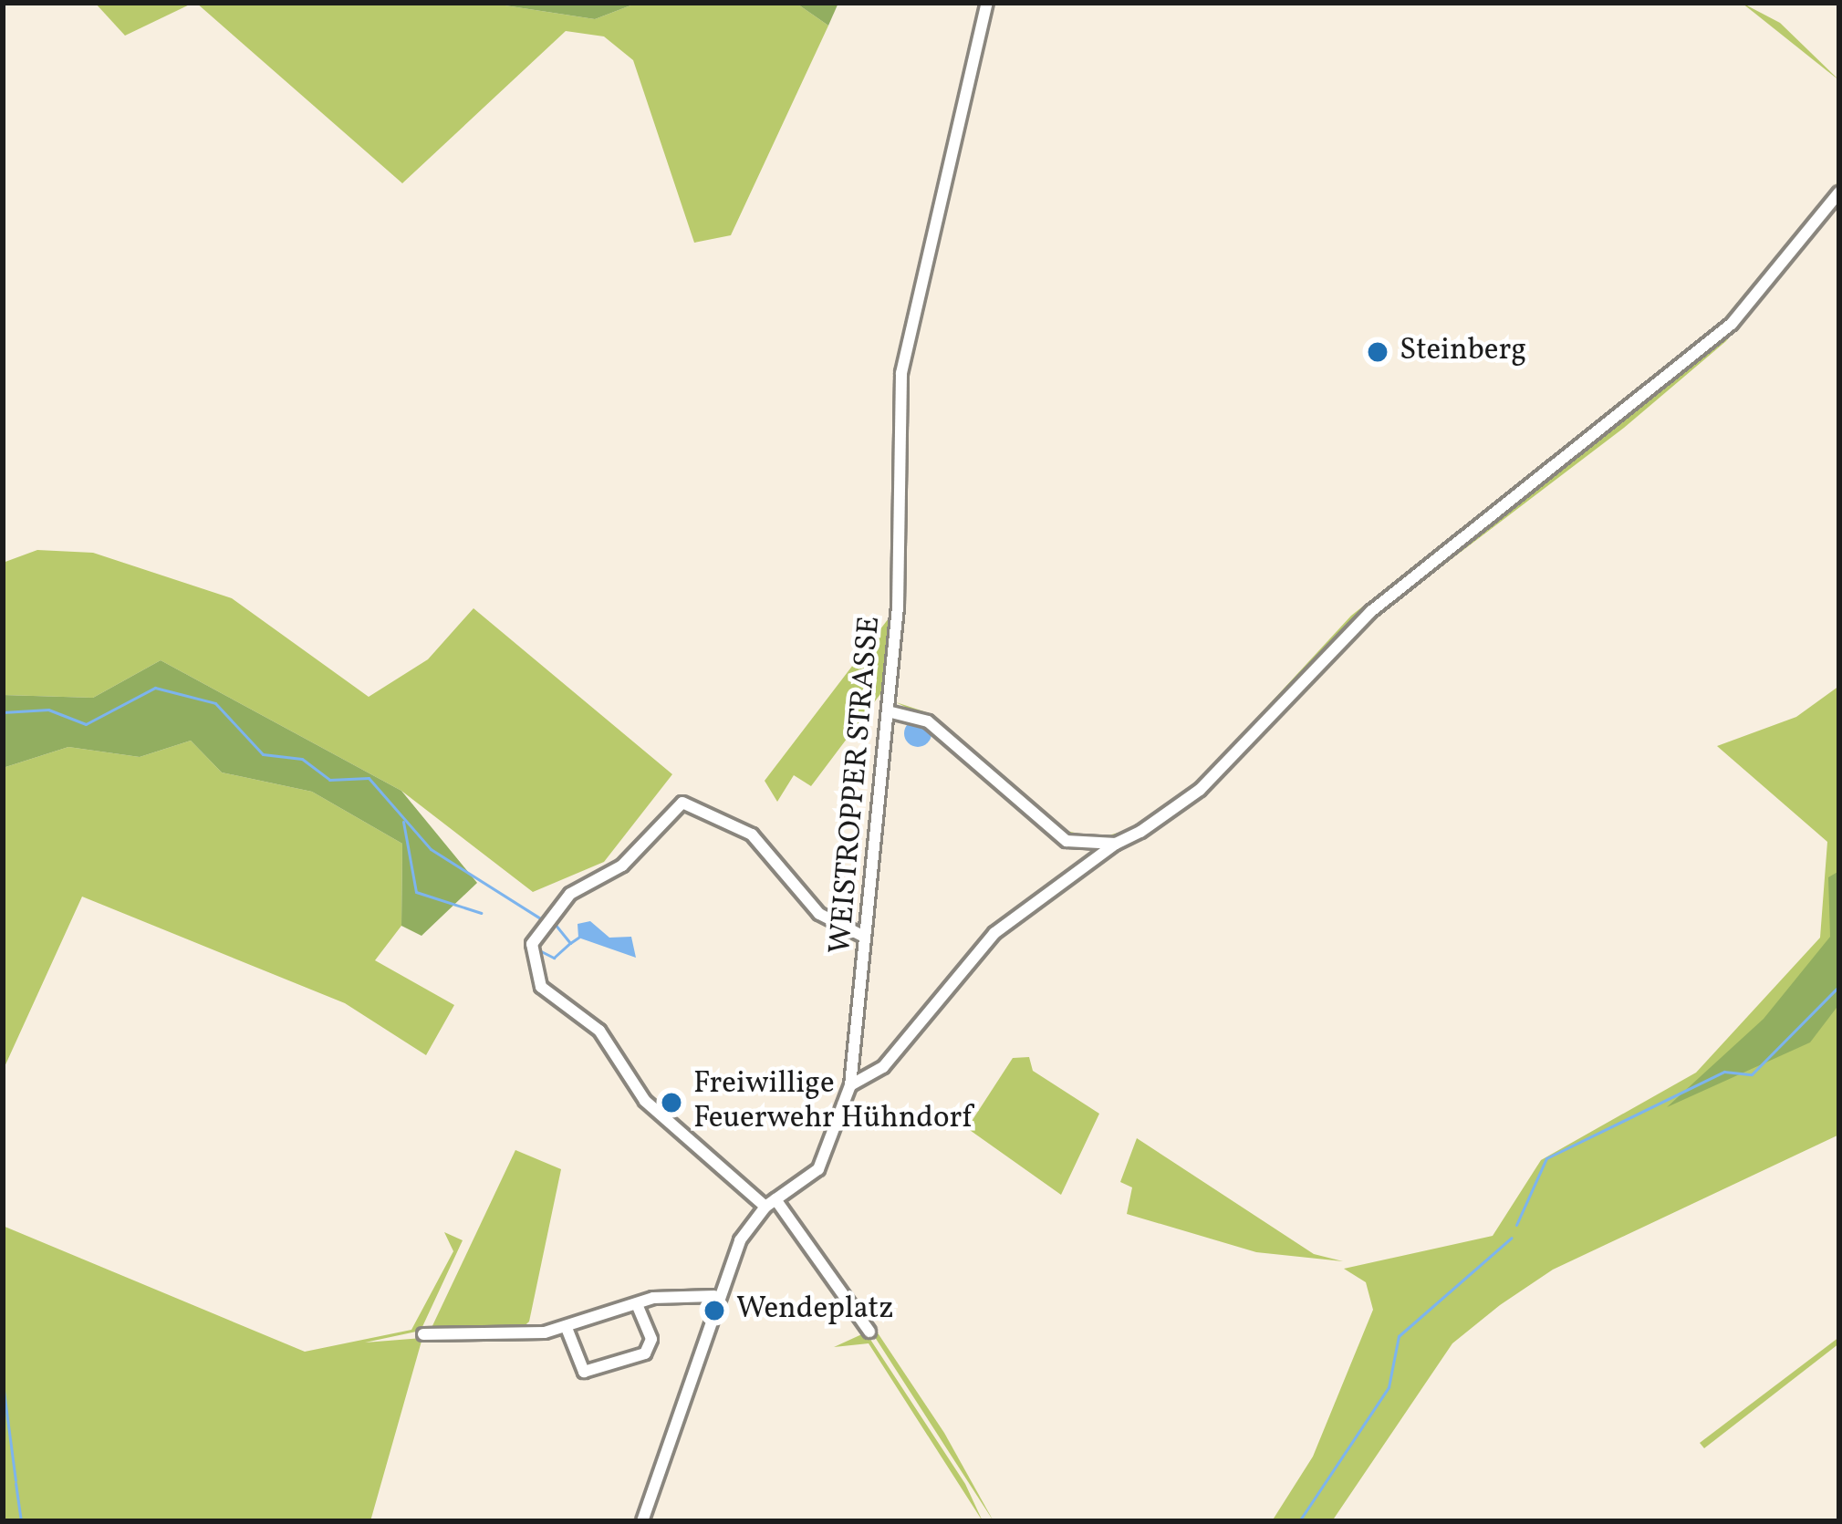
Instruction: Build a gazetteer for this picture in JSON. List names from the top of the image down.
{
  "streets": {
    "street": ["WEISTROPPER STRASSE"]
  },
  "places": ["Steinberg", "Freiwillige Feuerwehr Hühndorf", "Wendeplatz"]
}
